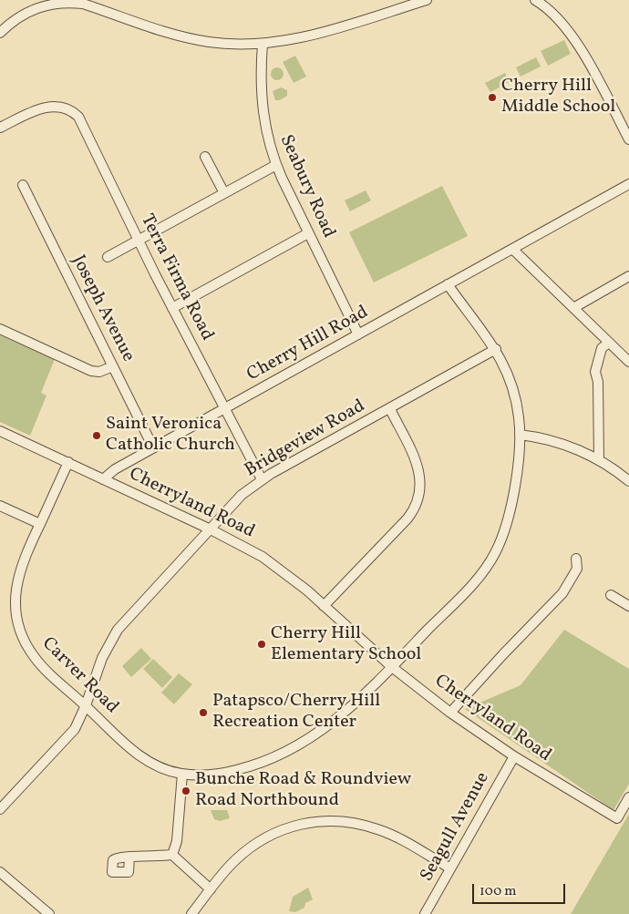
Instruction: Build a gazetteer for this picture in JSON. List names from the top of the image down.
{
  "streets": {
    "street": [
      "Seabury Road",
      "Terra Firma Road",
      "Joseph Avenue",
      "Cherry Hill Road",
      "Bridgeview Road",
      "Cherryland Road",
      "Carver Road",
      "Seagull Avenue"
    ]
  },
  "crossings": [
    ["Seabury Road", "Cherry Hill Road"],
    ["Terra Firma Road", "Cherry Hill Road"],
    ["Terra Firma Road", "Bridgeview Road"],
    ["Joseph Avenue", "Cherry Hill Road"],
    ["Cherry Hill Road", "Cherryland Road"],
    ["Cherry Hill Road", "Carver Road"],
    ["Bridgeview Road", "Cherryland Road"],
    ["Bridgeview Road", "Carver Road"],
    ["Cherryland Road", "Carver Road"],
    ["Cherryland Road", "Seagull Avenue"]
  ],
  "places": [
    "Cherry Hill Middle School",
    "Saint Veronica Catholic Church",
    "Cherry Hill Elementary School",
    "Patapsco/Cherry Hill Recreation Center",
    "Bunche Road & Roundview Road Northbound"
  ],
  "scale_bar": "100 m"
}
